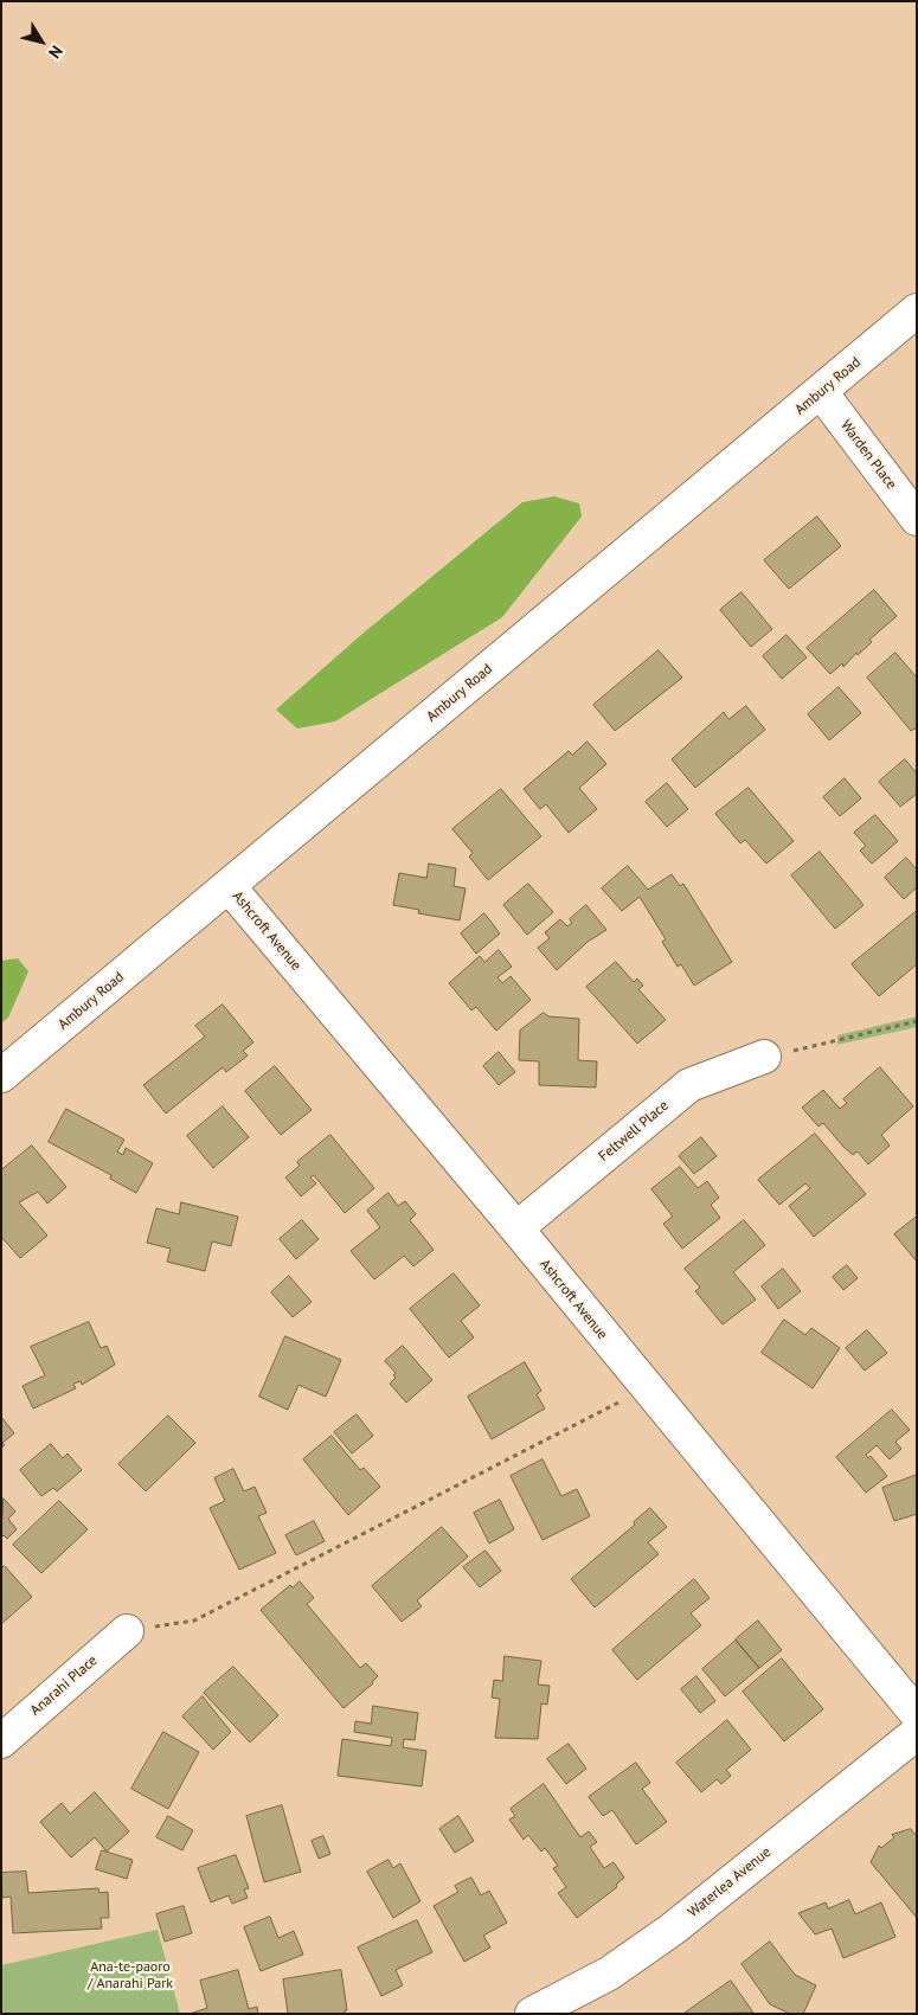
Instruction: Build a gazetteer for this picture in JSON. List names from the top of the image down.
{
  "streets": {
    "street": [
      "Ambury Road",
      "Warden Place",
      "Ashcroft Avenue",
      "Feltwell Place",
      "Anarahi Place",
      "Waterlea Avenue"
    ]
  },
  "crossings": [
    ["Ambury Road", "Warden Place"],
    ["Ambury Road", "Ashcroft Avenue"],
    ["Ashcroft Avenue", "Feltwell Place"]
  ],
  "parks": ["Ana-te-paoro / Anarahi Park"],
  "north": "bottom right"
}
